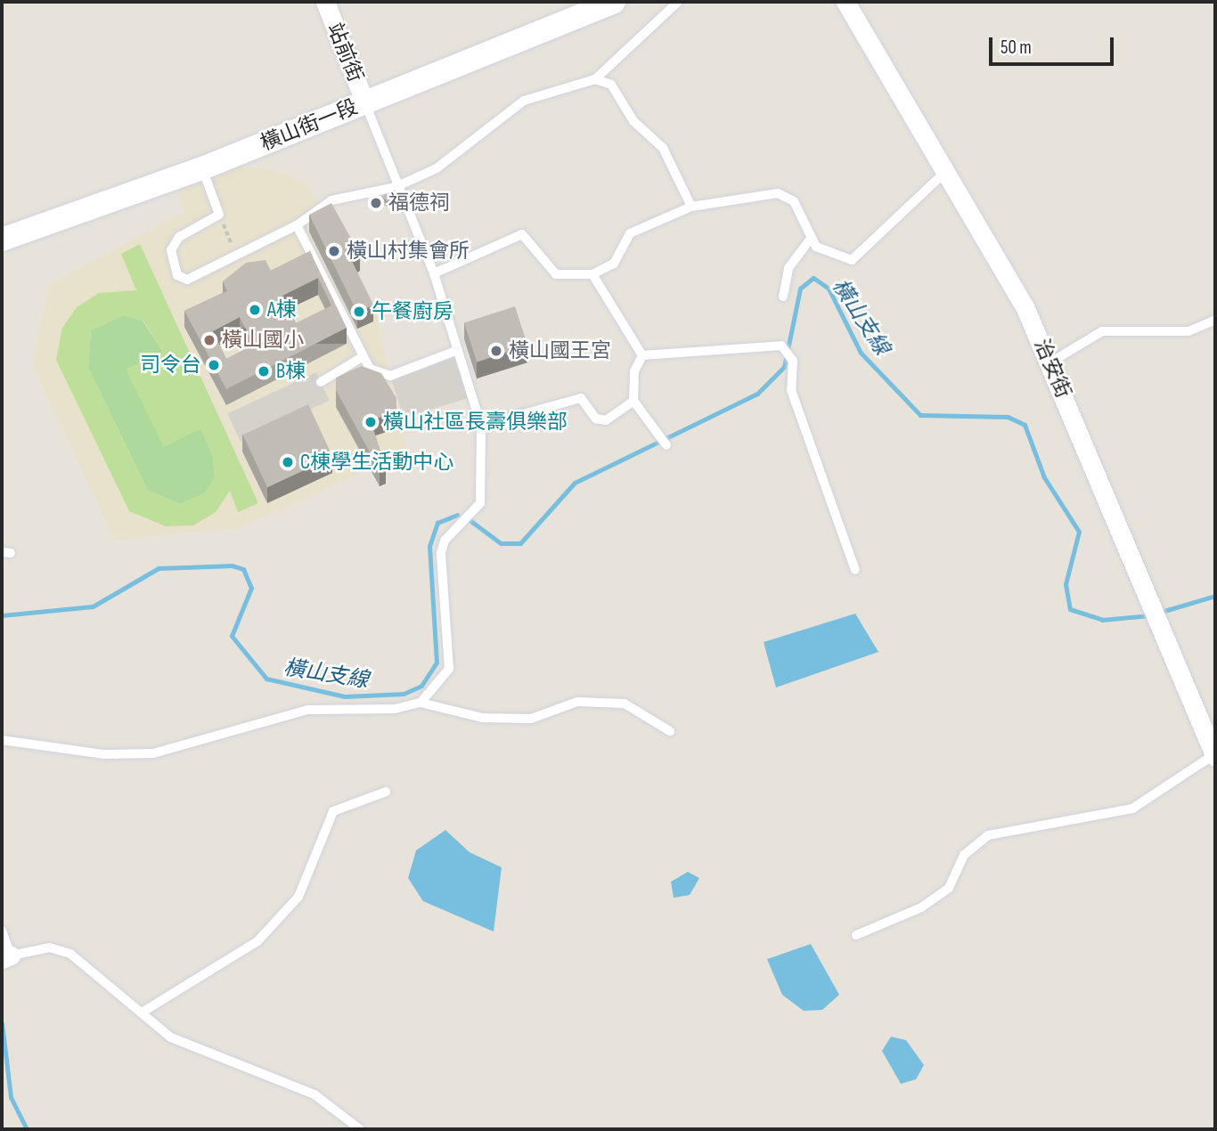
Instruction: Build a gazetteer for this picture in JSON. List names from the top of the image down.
{
  "streets": {
    "street": ["站前街", "橫山街一段", "治安街"]
  },
  "crossings": [
    ["站前街", "橫山街一段"]
  ],
  "water": ["橫山支線"],
  "places": [
    "福德祠",
    "橫山村集會所",
    "A棟",
    "午餐廚房",
    "橫山國小",
    "橫山國王宮",
    "司令台",
    "B棟",
    "橫山社區長壽俱樂部",
    "C棟學生活動中心"
  ],
  "scale_bar": "50 m"
}
